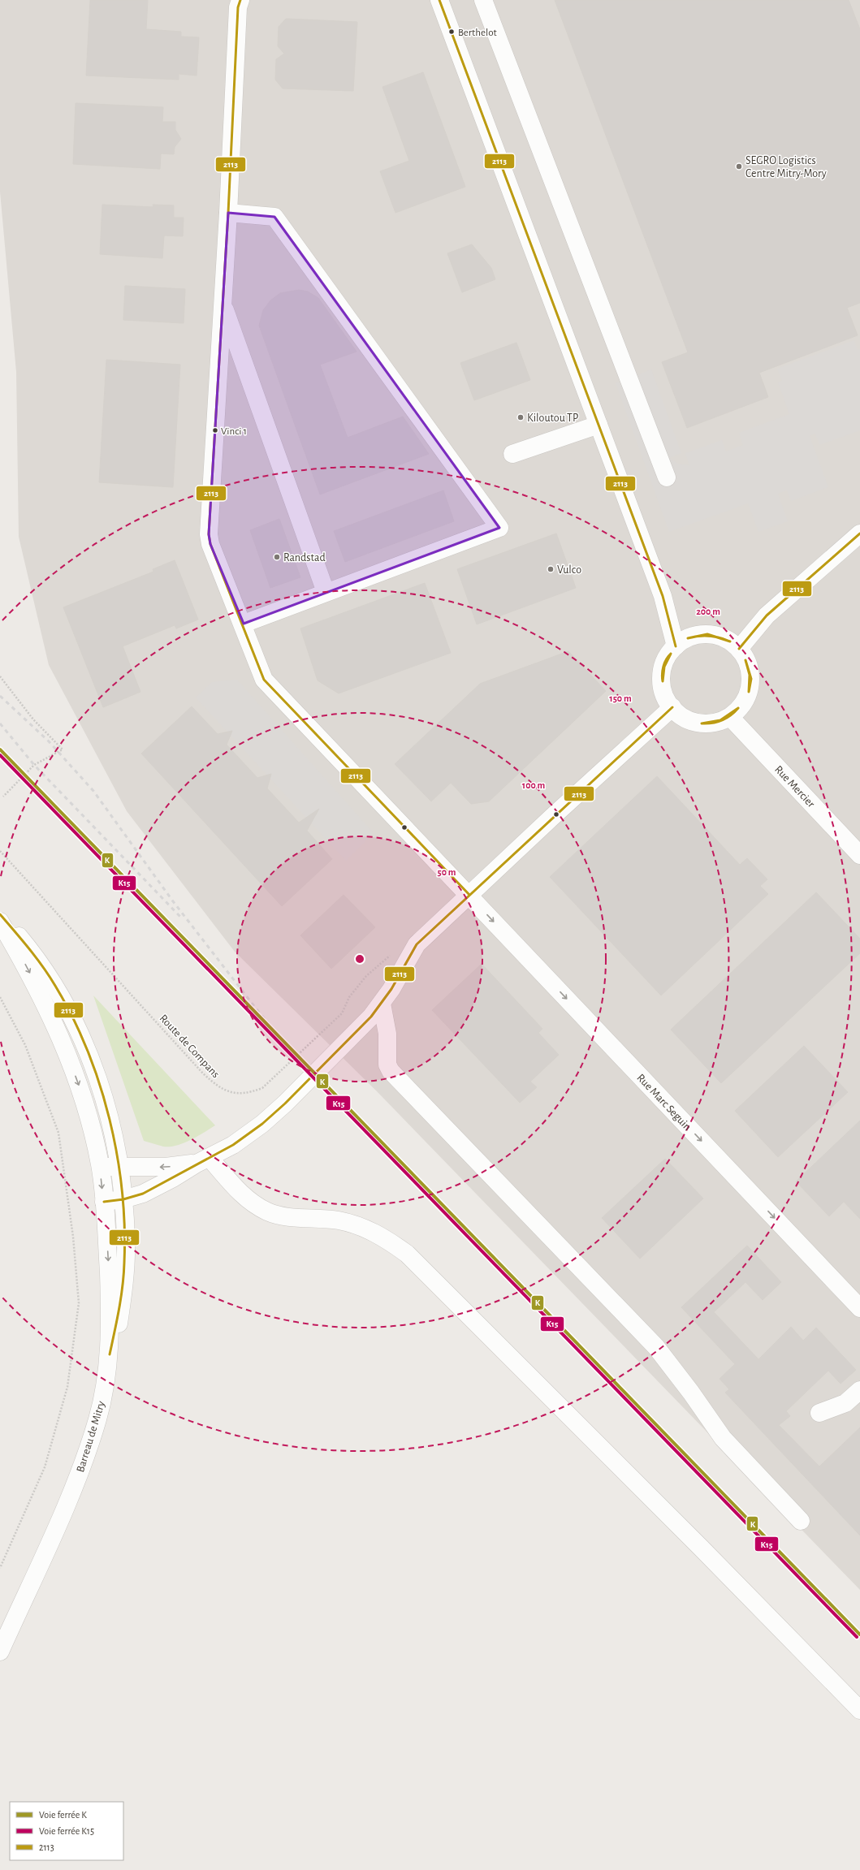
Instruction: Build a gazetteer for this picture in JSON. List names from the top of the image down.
{
  "streets": {
    "street": ["Rue Mercier", "Rue Marc Seguin", "Barreau de Mitry"],
    "path": ["Route de Compans"]
  },
  "one_way": ["Rue Marc Seguin"],
  "places": [
    "Berthelot",
    "SEGRO Logistics Centre Mitry-Mory",
    "Kiloutou TP",
    "Vinci 1",
    "Randstad",
    "Vulco"
  ],
  "lines": ["transit line 2113", "rail line K", "rail line K15"],
  "legend": ["Voie ferrée K", "Voie ferrée K15", "2113"],
  "rings": [
    "200 m",
    "150 m",
    "100 m",
    "50 m"
  ]
}
